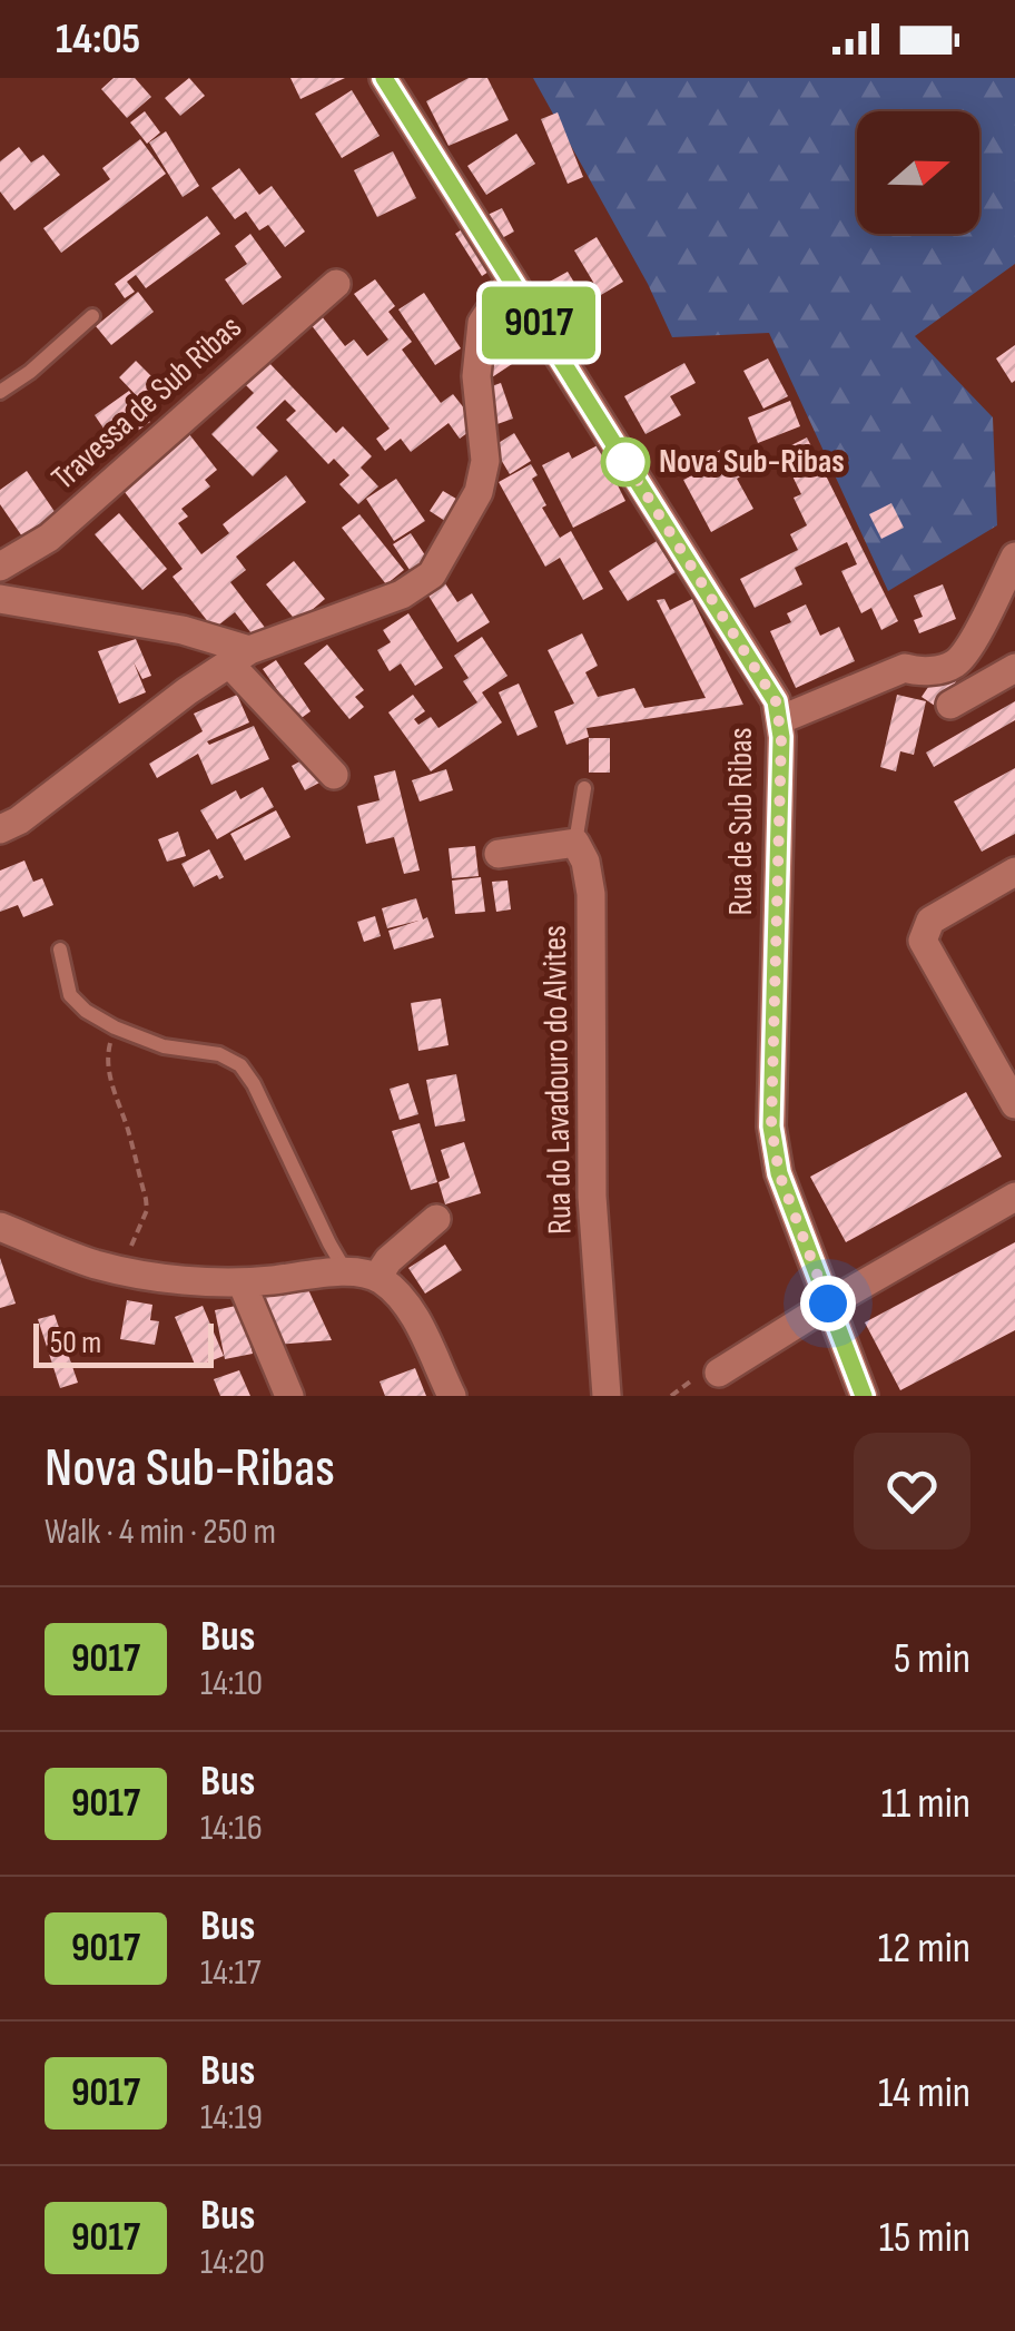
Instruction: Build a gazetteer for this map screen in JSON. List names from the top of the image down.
{
  "streets": {
    "street": ["Travessa de Sub Ribas", "Rua de Sub Ribas", "Rua do Lavadouro do Alvites"]
  },
  "places": ["Nova Sub-Ribas"],
  "lines": ["bus line 9017"],
  "scale_bar": "50 m",
  "north": "right",
  "page": {
    "status": "14:05",
    "on_map": "9017",
    "scale": "50 m",
    "heading": ["Nova Sub-Ribas", "Walk · 4 min · 250 m"],
    "list": [
      {
        "mark": "9017",
        "name": "Bus",
        "note": "14:10",
        "value": "5 min"
      },
      {
        "mark": "9017",
        "name": "Bus",
        "note": "14:16",
        "value": "11 min"
      },
      {
        "mark": "9017",
        "name": "Bus",
        "note": "14:17",
        "value": "12 min"
      },
      {
        "mark": "9017",
        "name": "Bus",
        "note": "14:19",
        "value": "14 min"
      },
      {
        "mark": "9017",
        "name": "Bus",
        "note": "14:20",
        "value": "15 min"
      }
    ]
  }
}
